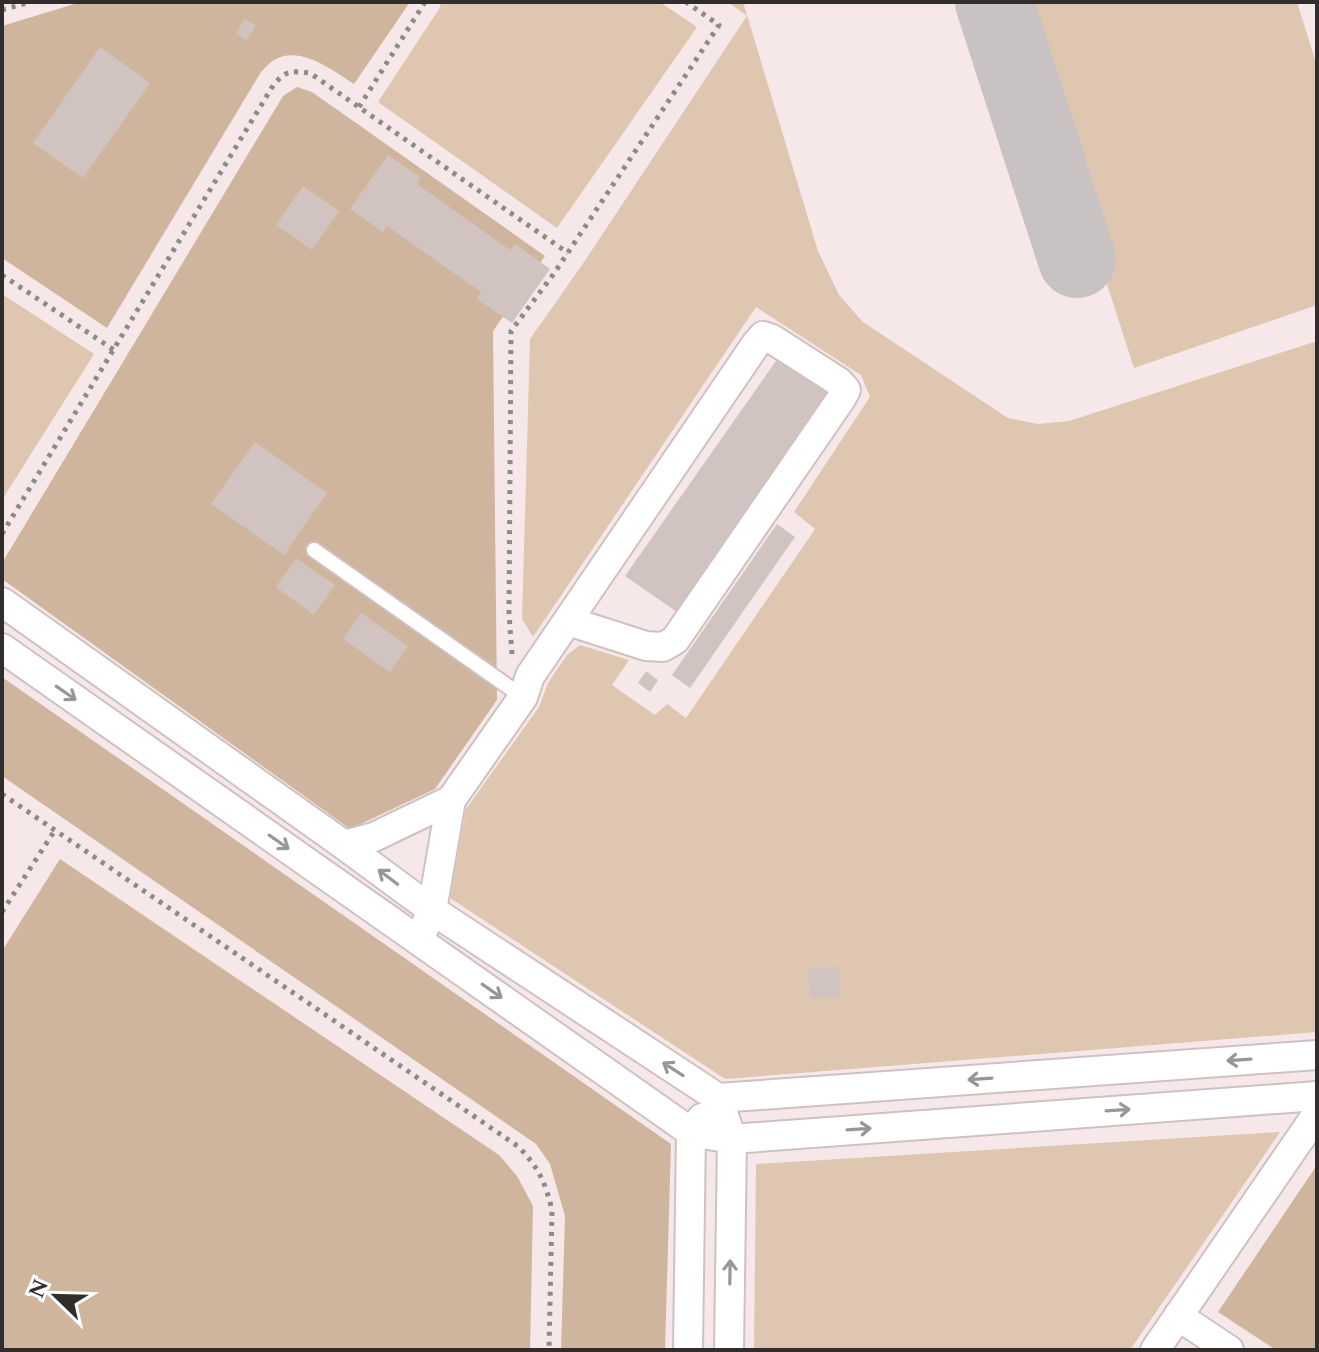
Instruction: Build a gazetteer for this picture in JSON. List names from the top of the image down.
{
  "north": "top left"
}
